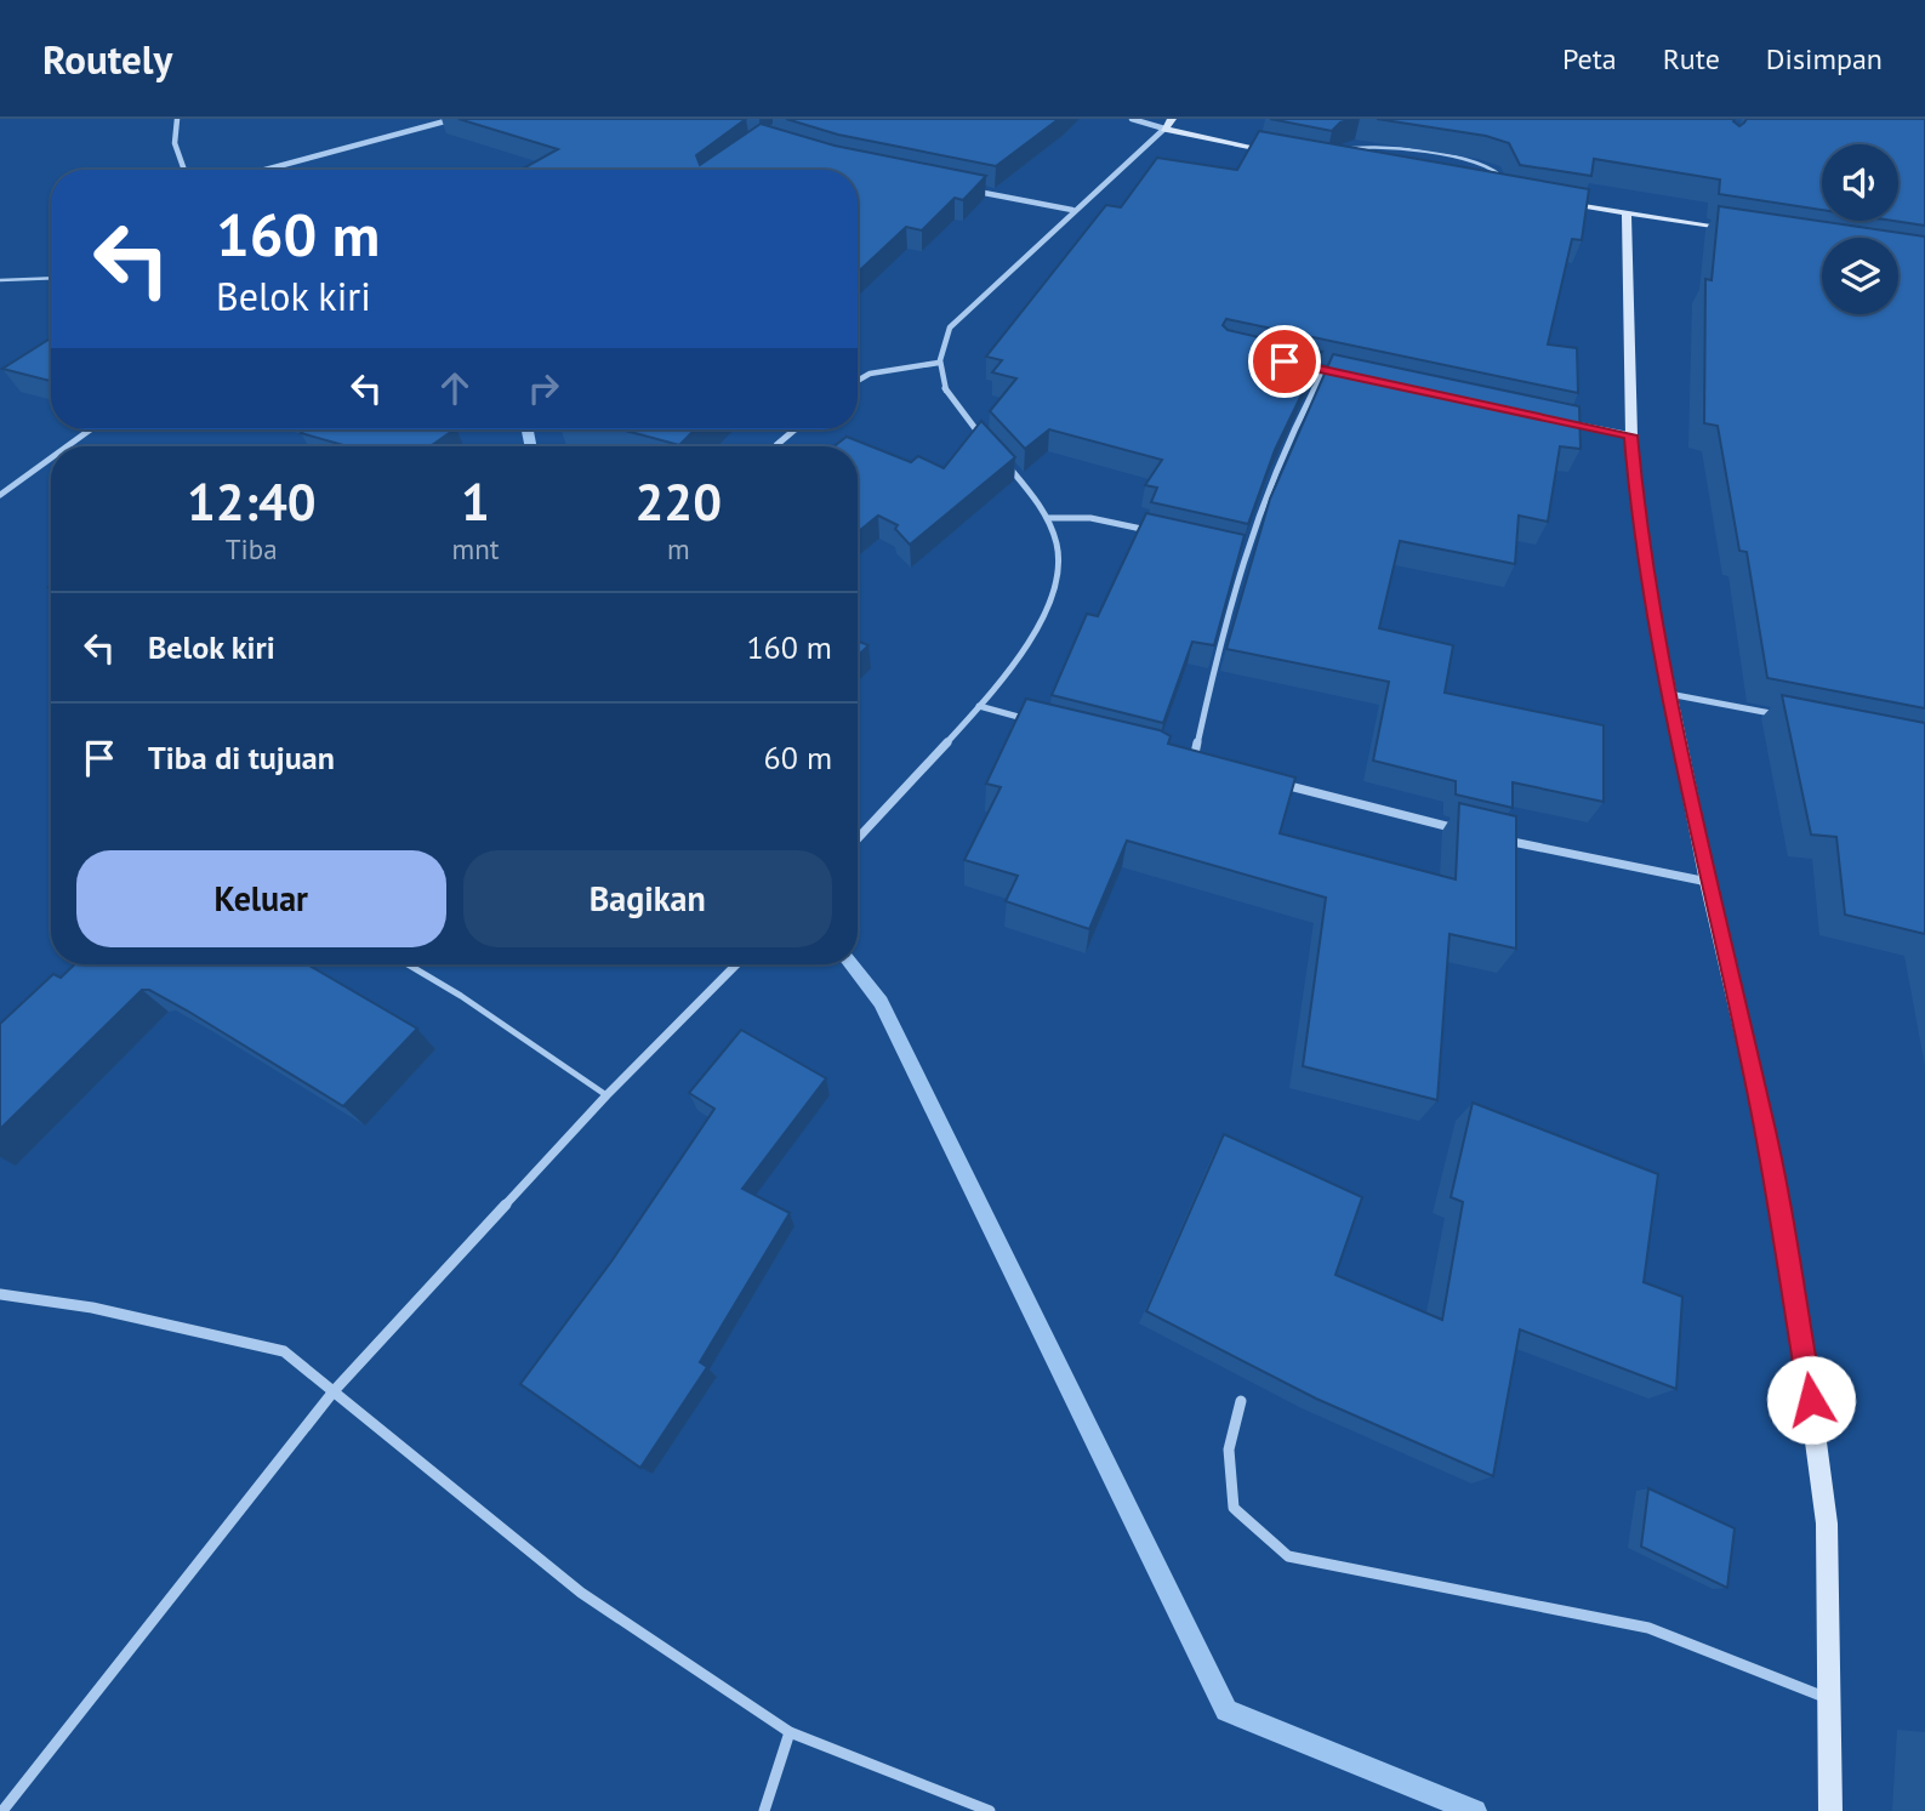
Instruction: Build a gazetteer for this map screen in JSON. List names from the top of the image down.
{
  "page": {
    "header": "Routely",
    "nav": ["Peta", "Rute", "Disimpan"],
    "turn": ["160 m", "Belok kiri"],
    "eta": [
      "12:40",
      "Tiba",
      "1",
      "mnt",
      "220",
      "m"
    ],
    "list": [
      {
        "name": "Belok kiri",
        "value": "160 m"
      },
      {
        "name": "Tiba di tujuan",
        "value": "60 m"
      }
    ],
    "buttons": ["Keluar", "Bagikan"]
  }
}
